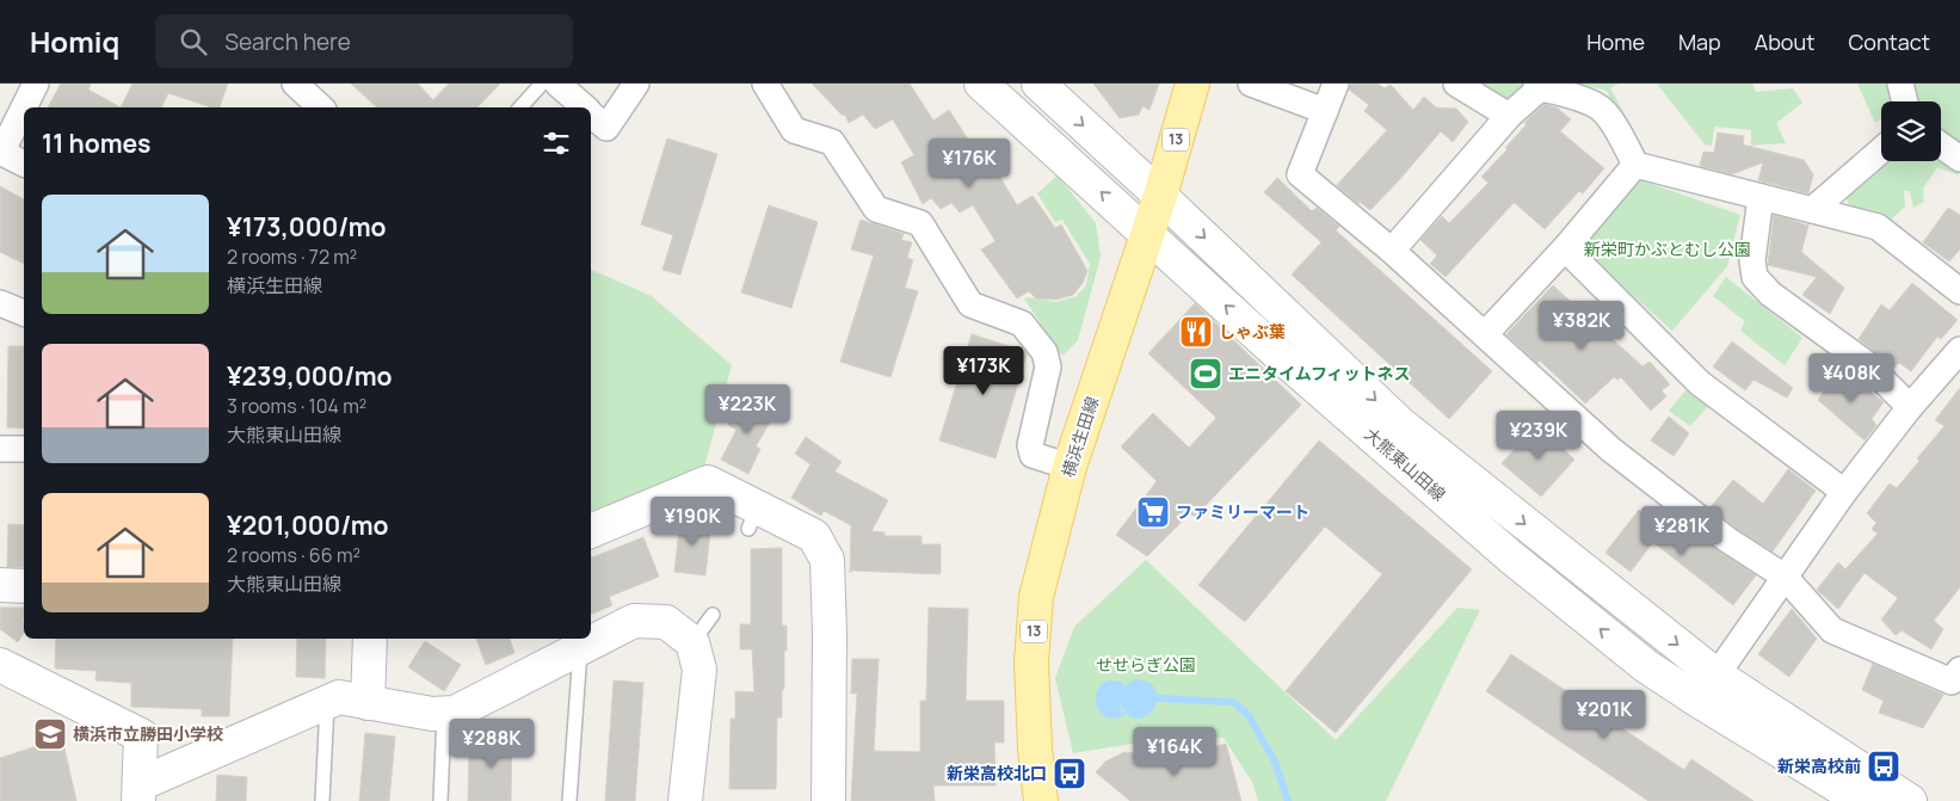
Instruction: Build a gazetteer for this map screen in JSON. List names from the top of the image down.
{
  "streets": {
    "main road": ["13", "横浜生田線"],
    "street": ["大熊東山田線"]
  },
  "crossings": [
    ["横浜生田線", "大熊東山田線"]
  ],
  "parks": ["新栄町かぶとむし公園", "せせらぎ公園"],
  "places": {
    "restaurant": ["しゃぶ葉"],
    "sports": ["エニタイムフィットネス"],
    "supermarket": ["ファミリーマート"],
    "school or university": ["横浜市立勝田小学校"],
    "bus stop": ["新栄高校前", "新栄高校北口"]
  },
  "page": {
    "header": "Homiq",
    "search": "Search here",
    "nav": [
      "Home",
      "Map",
      "About",
      "Contact"
    ],
    "heading": "11 homes",
    "price": [
      "¥176K",
      "¥382K",
      "¥173K",
      "¥408K",
      "¥223K",
      "¥239K",
      "¥190K",
      "¥281K",
      "¥201K",
      "¥288K",
      "¥164K"
    ],
    "list": [
      {
        "name": "¥173,000/mo",
        "note": "2 rooms · 72 m² · 横浜生田線"
      },
      {
        "name": "¥239,000/mo",
        "note": "3 rooms · 104 m² · 大熊東山田線"
      },
      {
        "name": "¥201,000/mo",
        "note": "2 rooms · 66 m² · 大熊東山田線"
      }
    ]
  }
}
